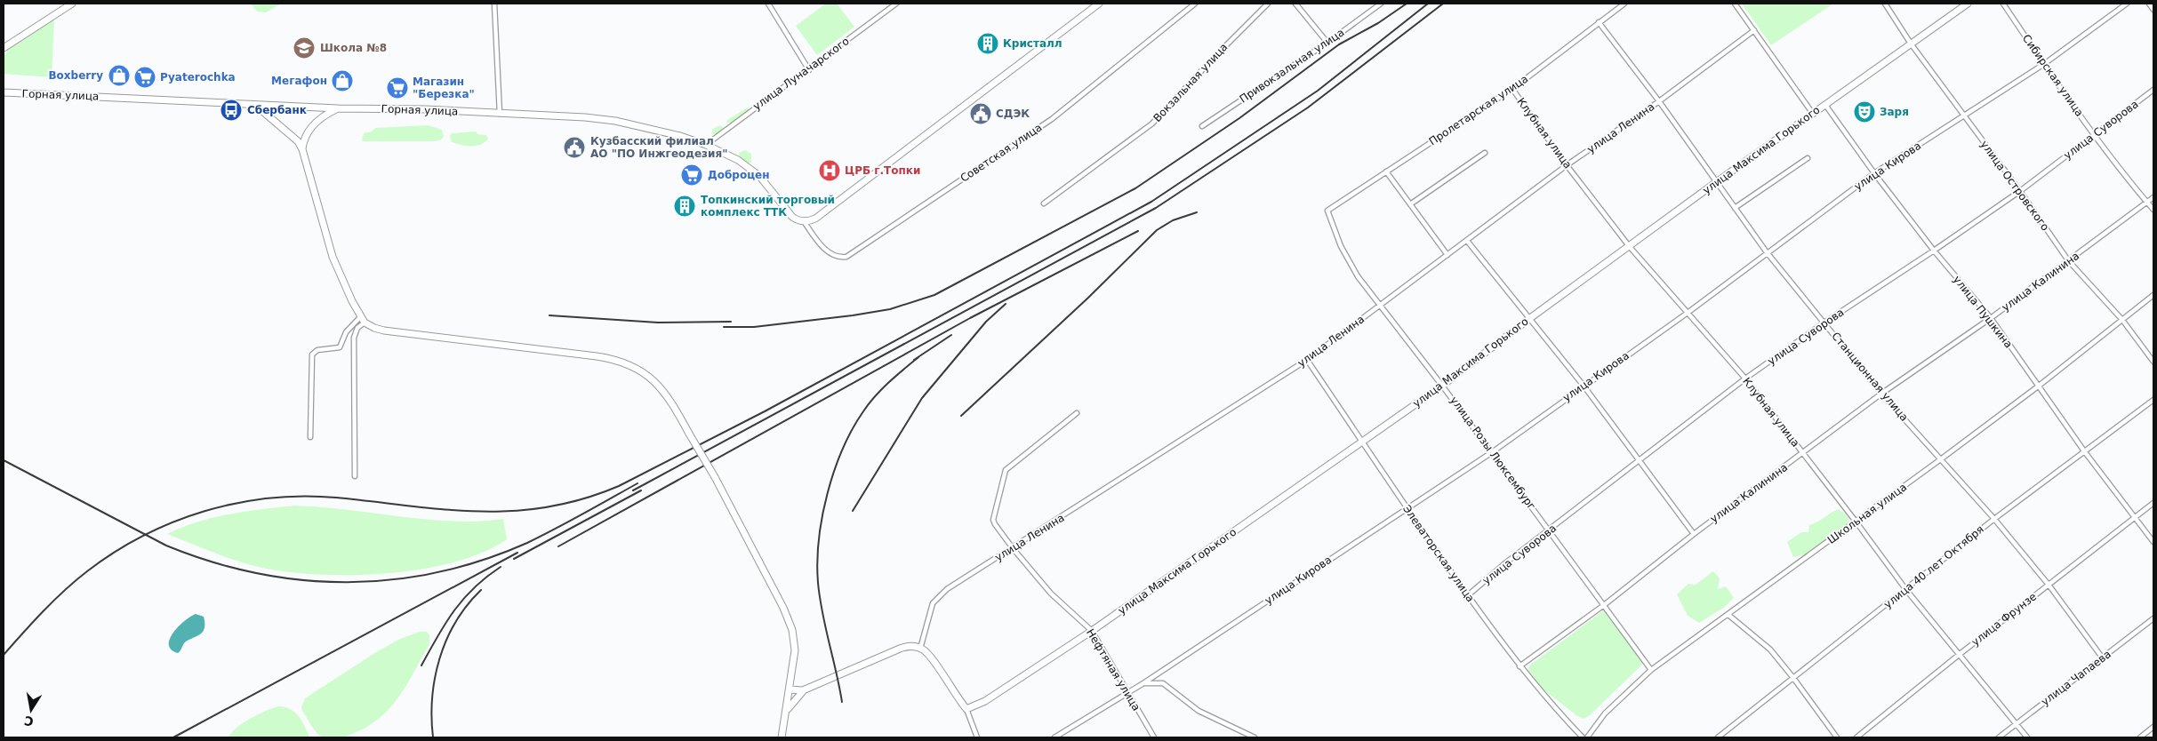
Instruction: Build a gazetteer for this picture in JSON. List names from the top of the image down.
{
  "streets": {
    "street": [
      "Привокзальная улица",
      "улица Луначарского",
      "Сибирская улица",
      "Вокзальная улица",
      "Горная улица",
      "Пролетарская улица",
      "улица Ленина",
      "улица Суворова",
      "Клубная улица",
      "улица Максима Горького",
      "Советская улица",
      "улица Кирова",
      "улица Островского",
      "улица Калинина",
      "улица Пушкина",
      "Станционная улица",
      "улица Розы Люксембург",
      "Школьная улица",
      "Элеваторская улица",
      "улица 40 лет Октября",
      "улица Фрунзе",
      "Нефтяная улица",
      "улица Чапаева"
    ]
  },
  "crossings": [
    ["улица Луначарского", "Горная улица"],
    ["Сибирская улица", "улица Суворова"],
    ["Сибирская улица", "улица Кирова"],
    ["Сибирская улица", "улица Калинина"],
    ["Горная улица", "Советская улица"],
    ["Пролетарская улица", "Клубная улица"],
    ["Пролетарская улица", "Станционная улица"],
    ["Пролетарская улица", "улица Розы Люксембург"],
    ["улица Ленина", "Клубная улица"],
    ["улица Ленина", "Станционная улица"],
    ["улица Ленина", "улица Розы Люксембург"],
    ["улица Ленина", "Элеваторская улица"],
    ["улица Ленина", "Нефтяная улица"],
    ["улица Суворова", "Клубная улица"],
    ["улица Суворова", "улица Островского"],
    ["улица Суворова", "улица Пушкина"],
    ["улица Суворова", "Станционная улица"],
    ["улица Суворова", "улица Розы Люксембург"],
    ["улица Суворова", "Элеваторская улица"],
    ["Клубная улица", "улица Максима Горького"],
    ["Клубная улица", "улица Кирова"],
    ["Клубная улица", "улица Калинина"],
    ["Клубная улица", "Школьная улица"],
    ["Клубная улица", "улица 40 лет Октября"],
    ["Клубная улица", "улица Фрунзе"],
    ["Клубная улица", "улица Чапаева"],
    ["улица Максима Горького", "улица Островского"],
    ["улица Максима Горького", "улица Пушкина"],
    ["улица Максима Горького", "Станционная улица"],
    ["улица Максима Горького", "улица Розы Люксембург"],
    ["улица Максима Горького", "Элеваторская улица"],
    ["улица Максима Горького", "Нефтяная улица"],
    ["улица Кирова", "улица Островского"],
    ["улица Кирова", "улица Пушкина"],
    ["улица Кирова", "Станционная улица"],
    ["улица Кирова", "улица Розы Люксембург"],
    ["улица Кирова", "Элеваторская улица"],
    ["улица Кирова", "Нефтяная улица"],
    ["улица Островского", "улица Калинина"],
    ["улица Островского", "Школьная улица"],
    ["улица Калинина", "улица Пушкина"],
    ["улица Калинина", "Станционная улица"],
    ["улица Калинина", "улица Розы Люксембург"],
    ["улица Калинина", "Элеваторская улица"],
    ["улица Пушкина", "Школьная улица"],
    ["улица Пушкина", "улица 40 лет Октября"],
    ["улица Пушкина", "улица Фрунзе"],
    ["Станционная улица", "Школьная улица"],
    ["Станционная улица", "улица 40 лет Октября"],
    ["Станционная улица", "улица Фрунзе"],
    ["Станционная улица", "улица Чапаева"],
    ["улица Розы Люксембург", "Школьная улица"]
  ],
  "places": {
    "building": ["Кристалл", "Топкинский торговый комплекс ТТК"],
    "school or university": ["Школа №8"],
    "shop": ["Boxberry", "Мегафон"],
    "supermarket": ["Pyaterochka", "Магазин \"Березка\"", "Доброцен"],
    "bus stop": ["Сбербанк"],
    "theatre": ["Заря"],
    "public building": ["СДЭК", "Кузбасский филиал АО \"ПО Инжгеодезия\""],
    "hospital": ["ЦРБ г.Топки"]
  },
  "north": "bottom"
}
